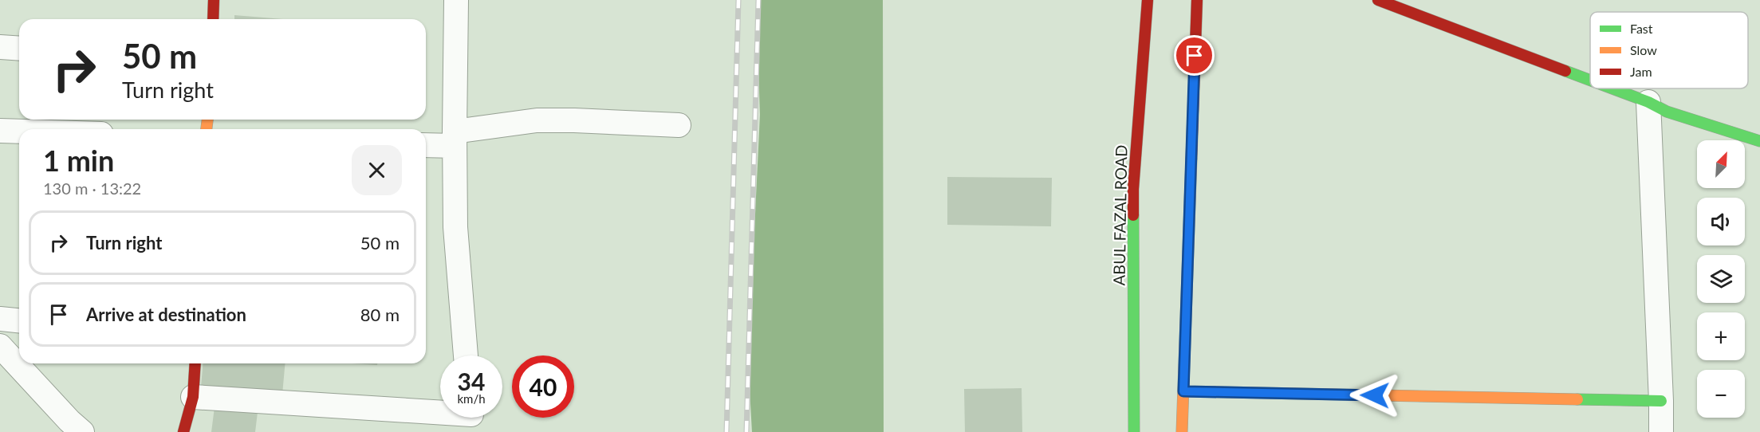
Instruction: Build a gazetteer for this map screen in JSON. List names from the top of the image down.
{
  "streets": {
    "street": ["ABUL FAZAL ROAD"]
  },
  "legend": ["Fast", "Slow", "Jam"],
  "north": "top right",
  "page": {
    "turn": ["50 m", "Turn right"],
    "heading": ["1 min", "130 m · 13:22"],
    "map_buttons": ["+", "−"],
    "list": [
      {
        "name": "Turn right",
        "value": "50 m"
      },
      {
        "name": "Arrive at destination",
        "value": "80 m"
      }
    ],
    "speed": "34 km/h",
    "limit": "40"
  }
}
